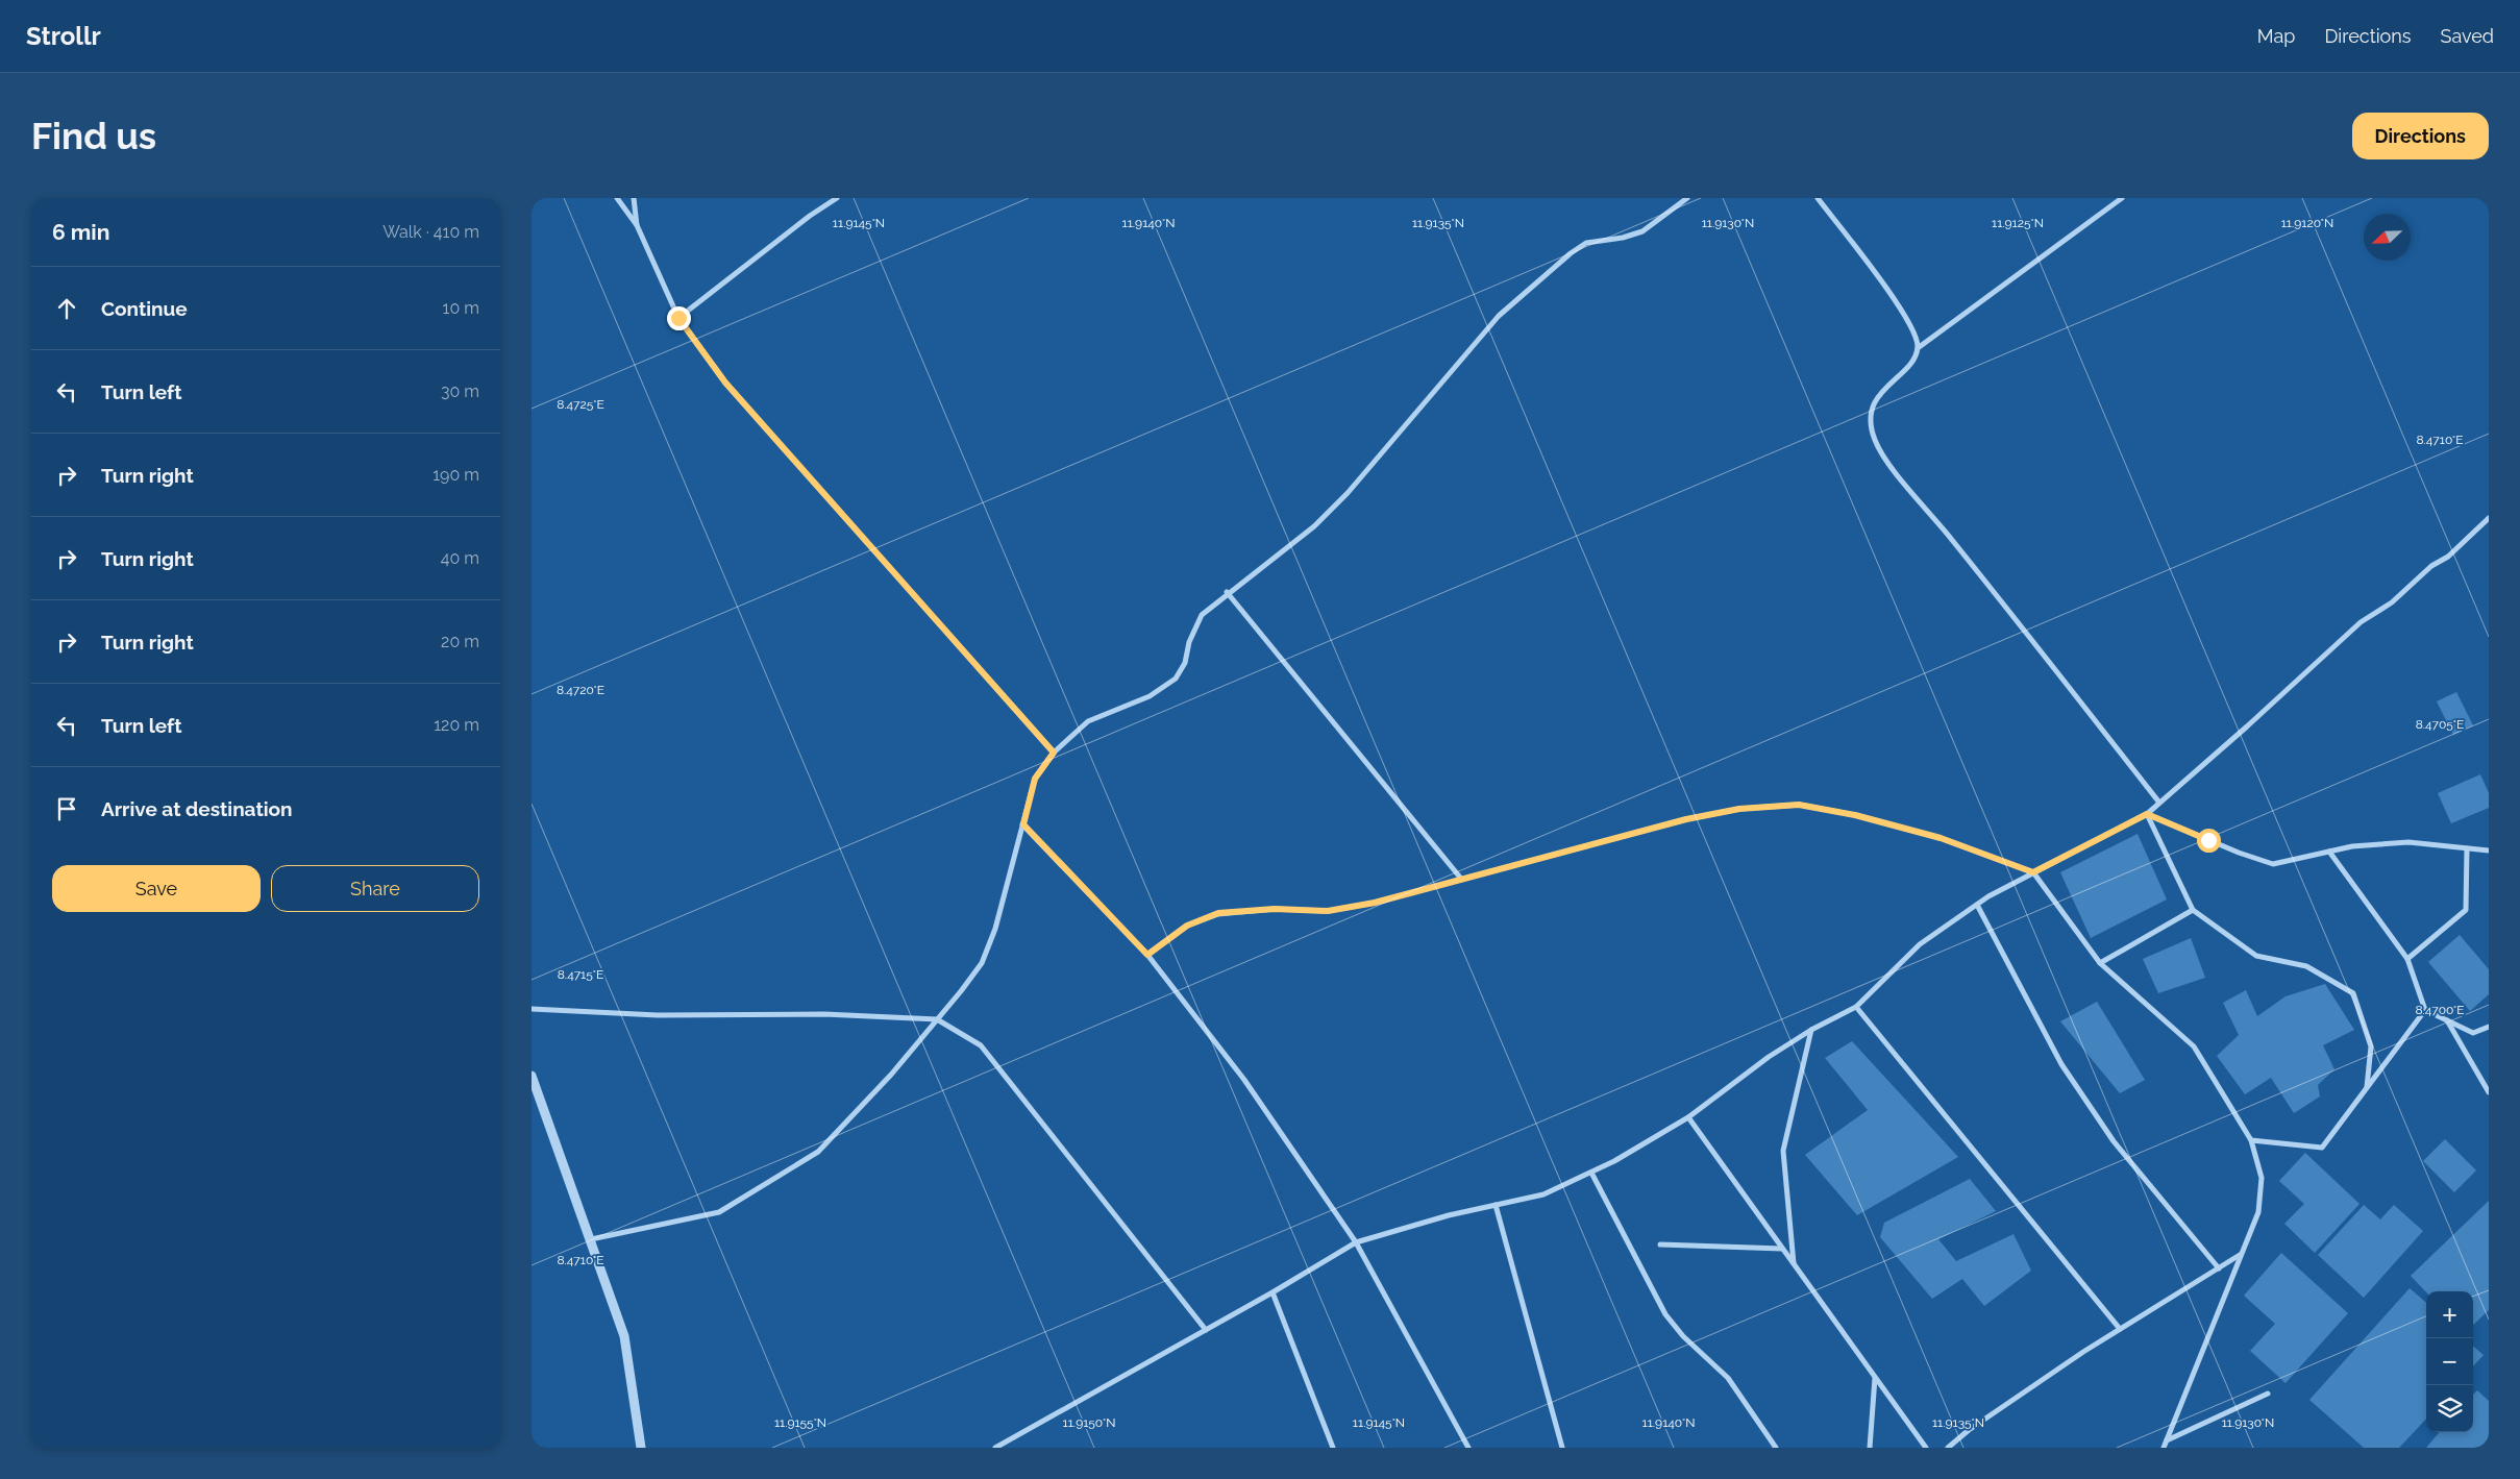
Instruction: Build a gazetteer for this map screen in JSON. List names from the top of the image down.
{
  "north": "bottom left",
  "page": {
    "header": "Strollr",
    "nav": ["Map", "Directions", "Saved"],
    "buttons": [
      "Directions",
      ["Save", "Share"]
    ],
    "title": "Find us",
    "heading": ["6 min", "Walk · 410 m"],
    "list": [
      ["Continue", "10 m"],
      ["Turn left", "30 m"],
      ["Turn right", "190 m"],
      ["Turn right", "40 m"],
      ["Turn right", "20 m"],
      ["Turn left", "120 m"],
      "Arrive at destination"
    ],
    "map_buttons": ["+", "−"]
  },
  "coordinates": [
    "11.9145°N",
    "11.9140°N",
    "11.9135°N",
    "11.9130°N",
    "11.9125°N",
    "11.9120°N",
    "8.4725°E",
    "8.4710°E",
    "8.4720°E",
    "8.4705°E",
    "8.4715°E",
    "8.4700°E",
    "11.9155°N",
    "11.9150°N"
  ]
}
